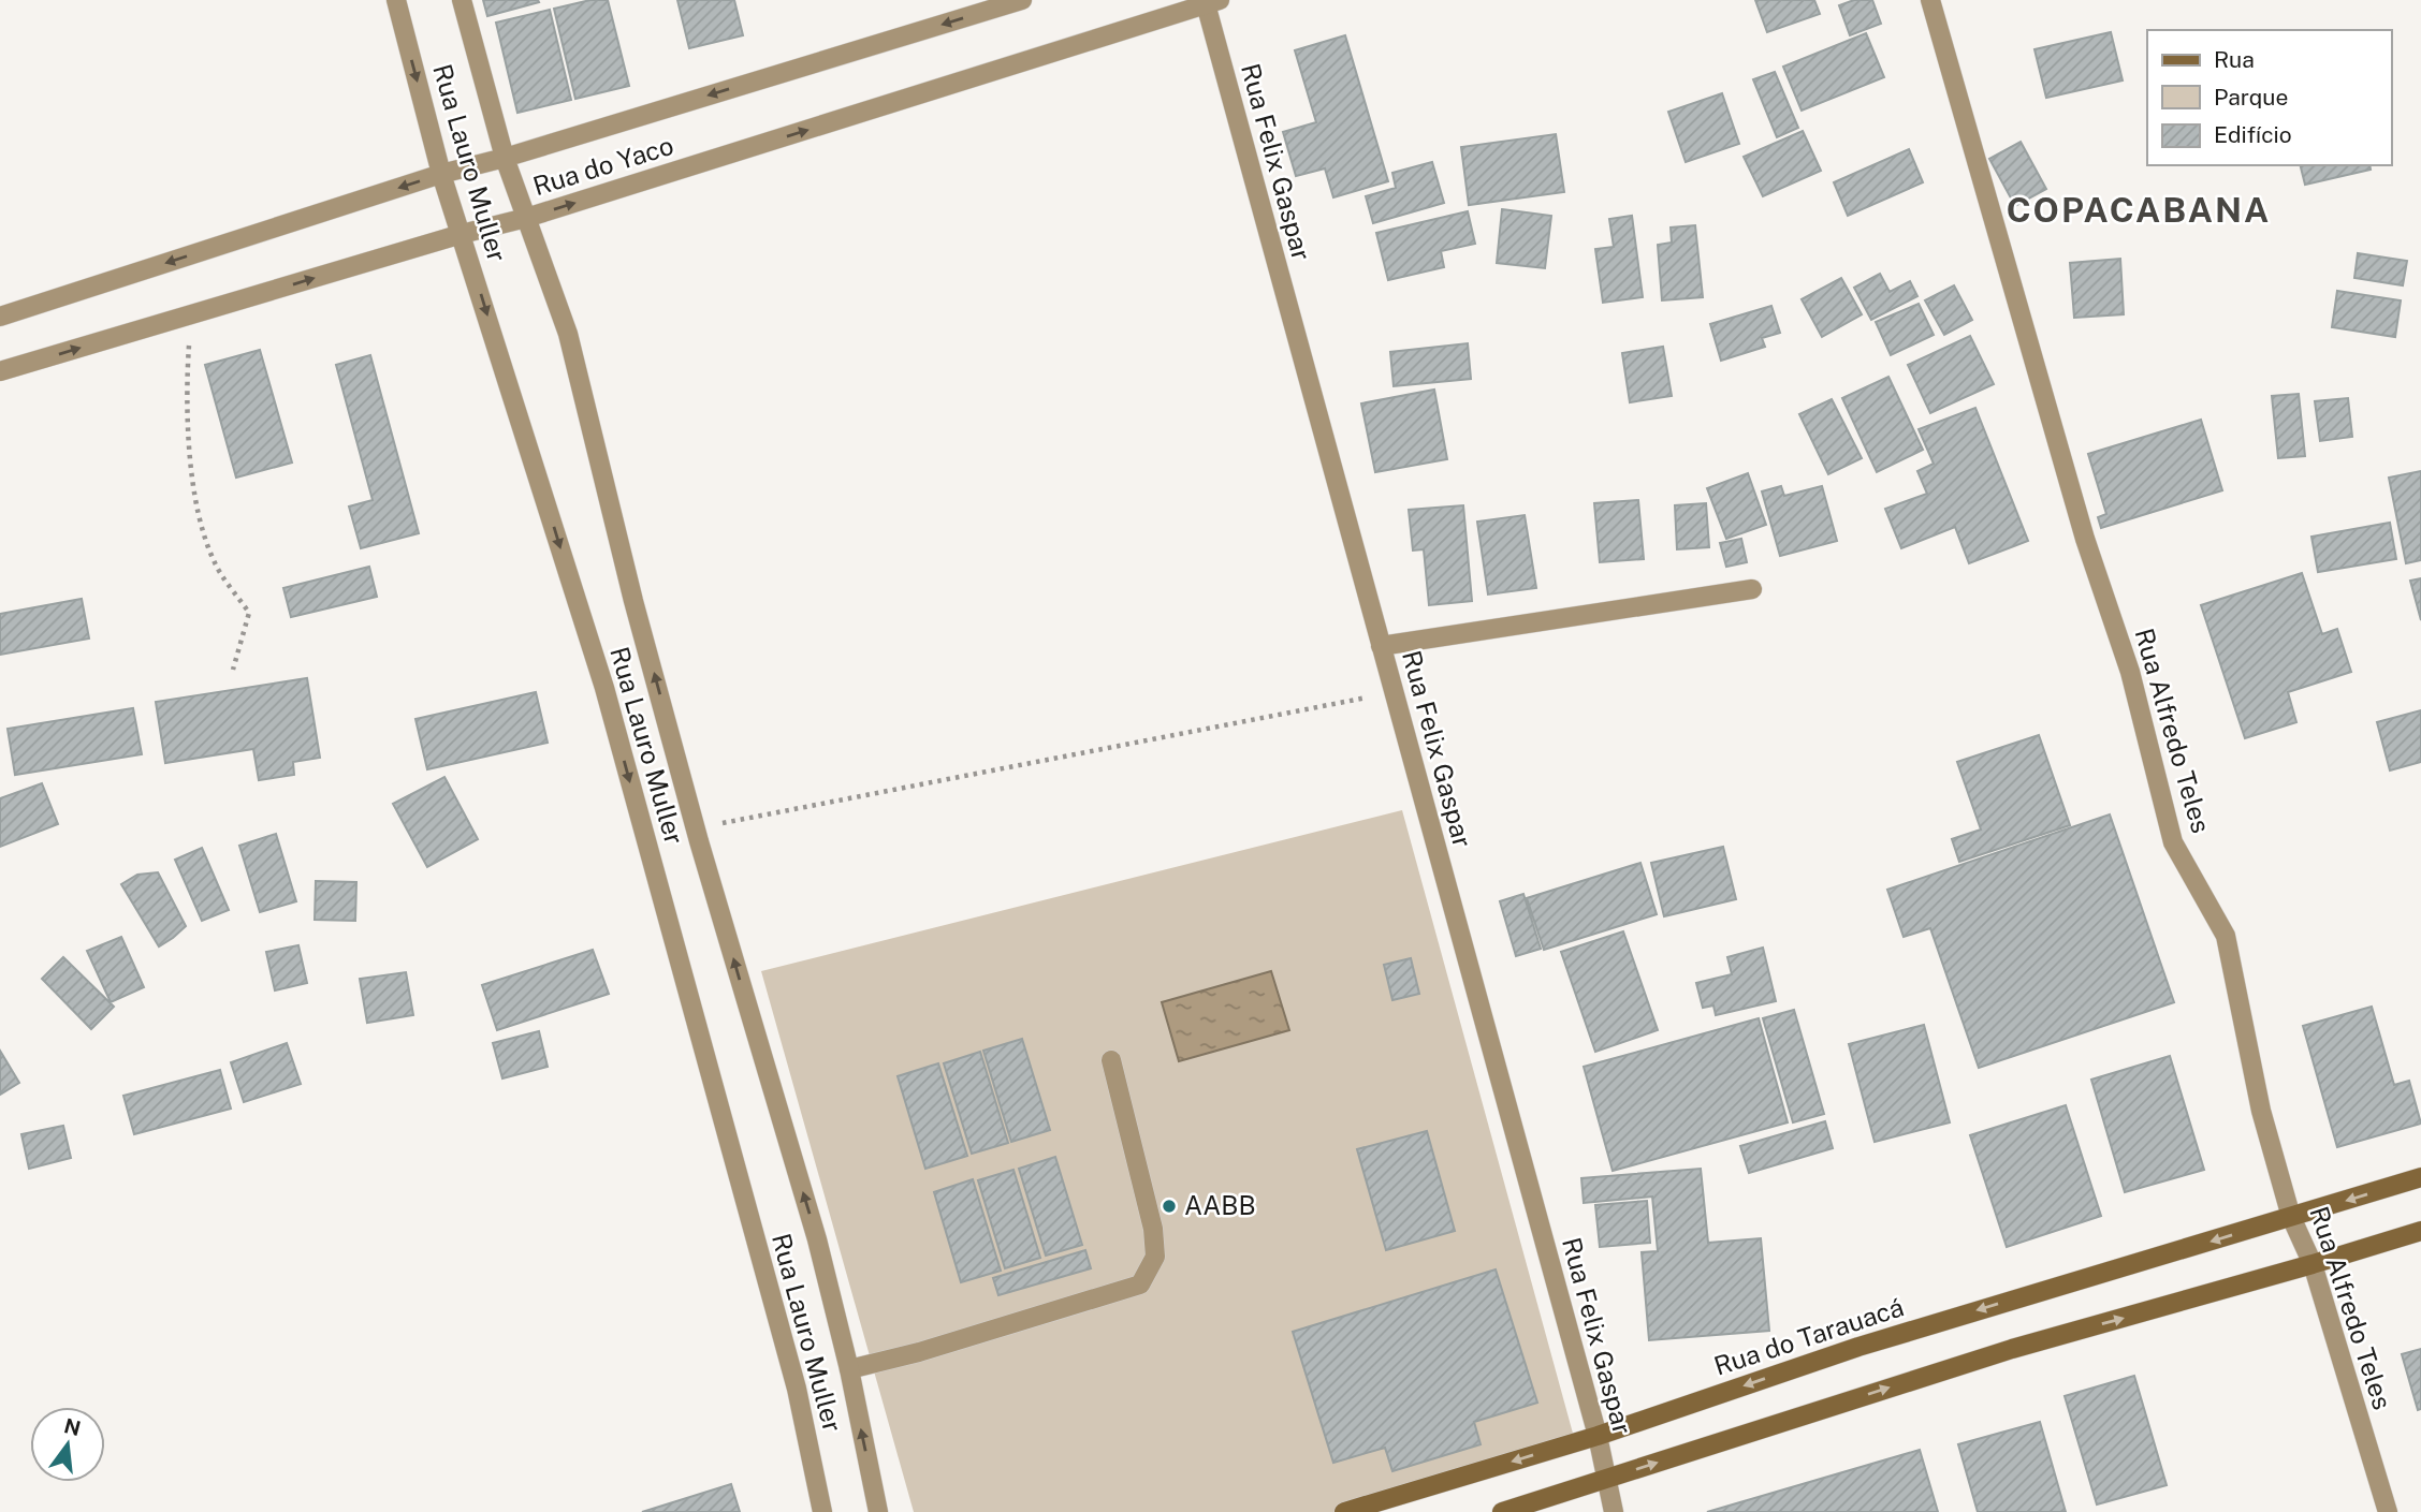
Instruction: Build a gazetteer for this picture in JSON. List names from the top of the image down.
{
  "streets": {
    "main road": ["Rua do Tarauacá"],
    "street": [
      "Rua Felix Gaspar",
      "Rua Lauro Muller",
      "Rua do Yaco",
      "Rua Alfredo Teles"
    ]
  },
  "crossings": [
    ["Rua Felix Gaspar", "Rua do Yaco"],
    ["Rua Felix Gaspar", "Rua do Tarauacá"],
    ["Rua Lauro Muller", "Rua do Yaco"],
    ["Rua Alfredo Teles", "Rua do Tarauacá"]
  ],
  "districts": ["COPACABANA"],
  "places": ["AABB"],
  "legend": ["Rua", "Parque", "Edifício"],
  "north": "top"
}
